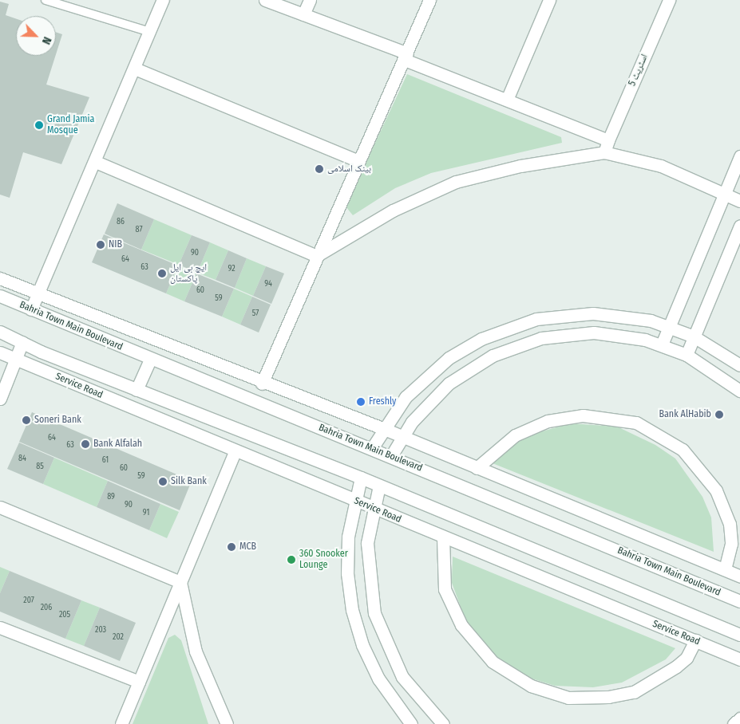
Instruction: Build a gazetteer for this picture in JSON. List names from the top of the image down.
{
  "streets": {
    "street": ["اسٹریٹ 5", "Bahria Town Main Boulevard", "Service Road"]
  },
  "places": [
    "Grand Jamia Mosque",
    "بینک اسلامی",
    "NIB",
    "ایچ بی ایل پاکستان",
    "Freshly",
    "Bank AlHabib",
    "Soneri Bank",
    "Bank Alfalah",
    "Silk Bank",
    "MCB",
    "360 Snooker Lounge"
  ],
  "house_numbers": [
    "86",
    "87",
    "90",
    "64",
    "63",
    "92",
    "94",
    "60",
    "59",
    "57",
    "64",
    "63",
    "84",
    "61",
    "85",
    "60",
    "59",
    "89",
    "90",
    "91",
    "207",
    "206",
    "205",
    "203",
    "202"
  ],
  "north": "bottom right"
}
